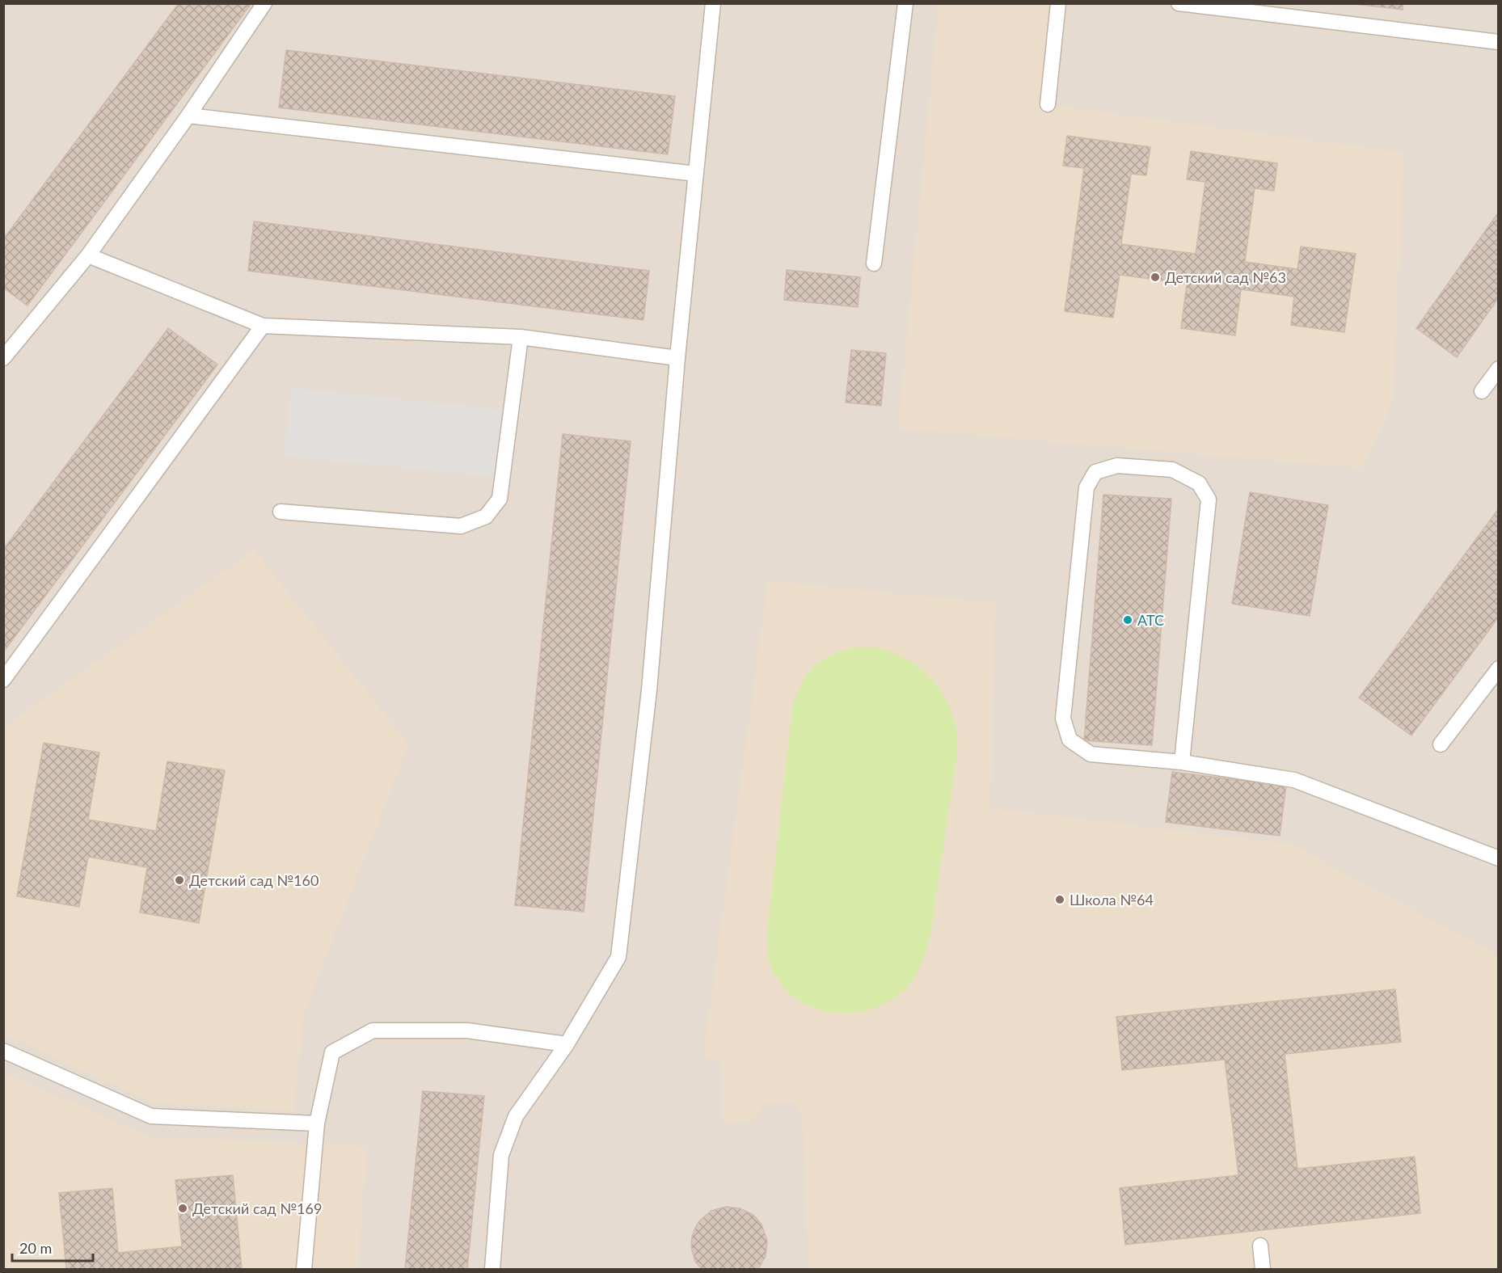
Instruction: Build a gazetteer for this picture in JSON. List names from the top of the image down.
{
  "places": [
    "Детский сад №63",
    "АТС",
    "Детский сад №160",
    "Школа №64",
    "Детский сад №169"
  ],
  "scale_bar": "20 m"
}
